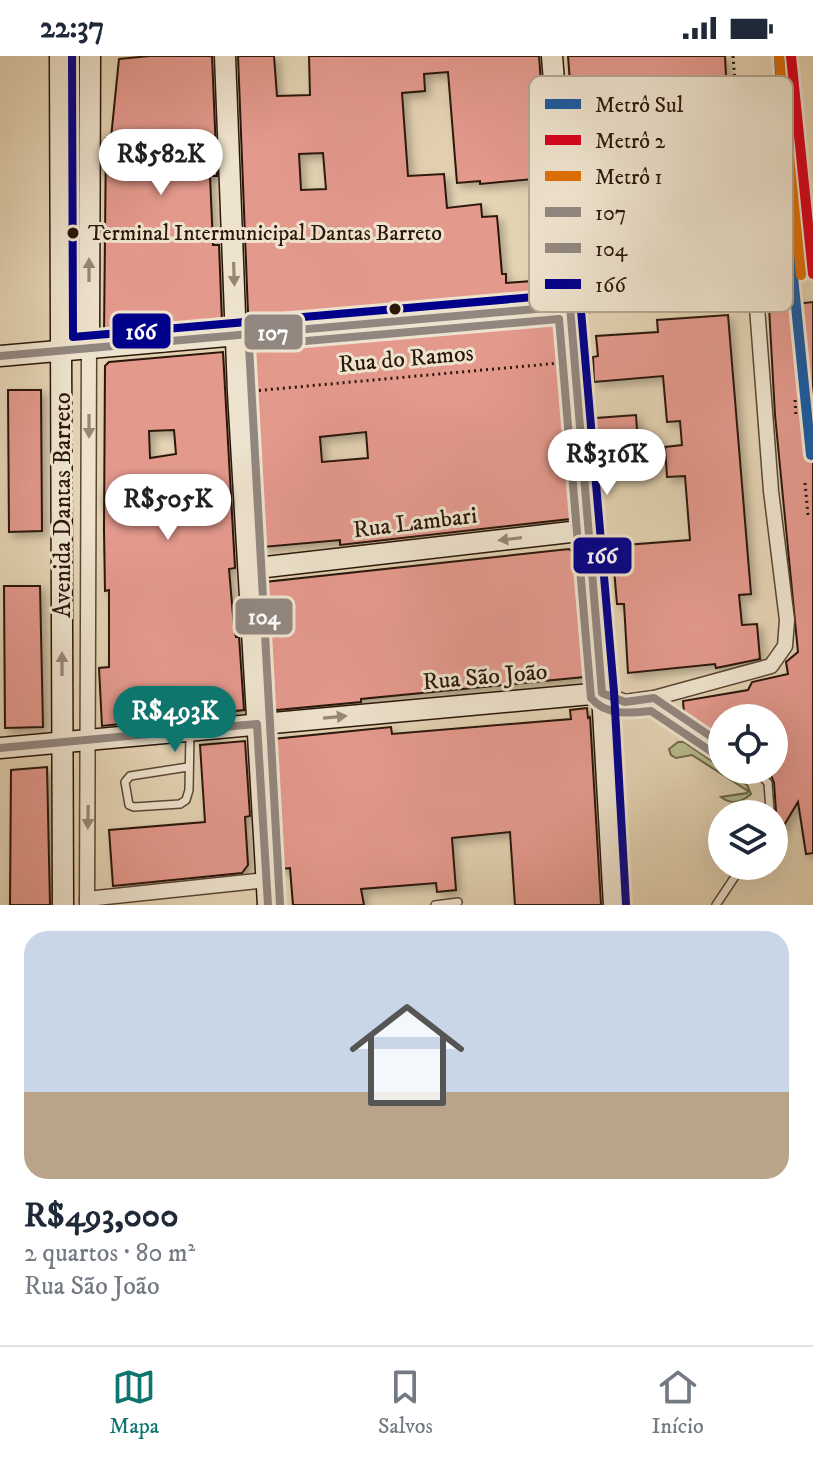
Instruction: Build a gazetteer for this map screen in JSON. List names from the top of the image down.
{
  "streets": {
    "street": ["Avenida Dantas Barreto", "Rua Lambari", "Rua São João"],
    "path": ["Rua do Ramos"]
  },
  "crossings": [
    ["Avenida Dantas Barreto", "Rua São João"]
  ],
  "one_way": ["Rua Lambari"],
  "places": ["Terminal Intermunicipal Dantas Barreto"],
  "lines": [
    "metro line Sul",
    "metro line 2",
    "transit line 166",
    "metro line 1",
    "transit line 107",
    "transit line 104"
  ],
  "legend": [
    "Metrô Sul",
    "Metrô 2",
    "Metrô 1",
    "107",
    "104",
    "166"
  ],
  "page": {
    "status": "22:37",
    "price": [
      "R$582K",
      "R$316K",
      "R$505K",
      "R$493K"
    ],
    "list": [
      {
        "name": "R$493,000",
        "note": "2 quartos · 80 m² · Rua São João"
      }
    ],
    "tabs": ["Mapa", "Salvos", "Início"]
  }
}
